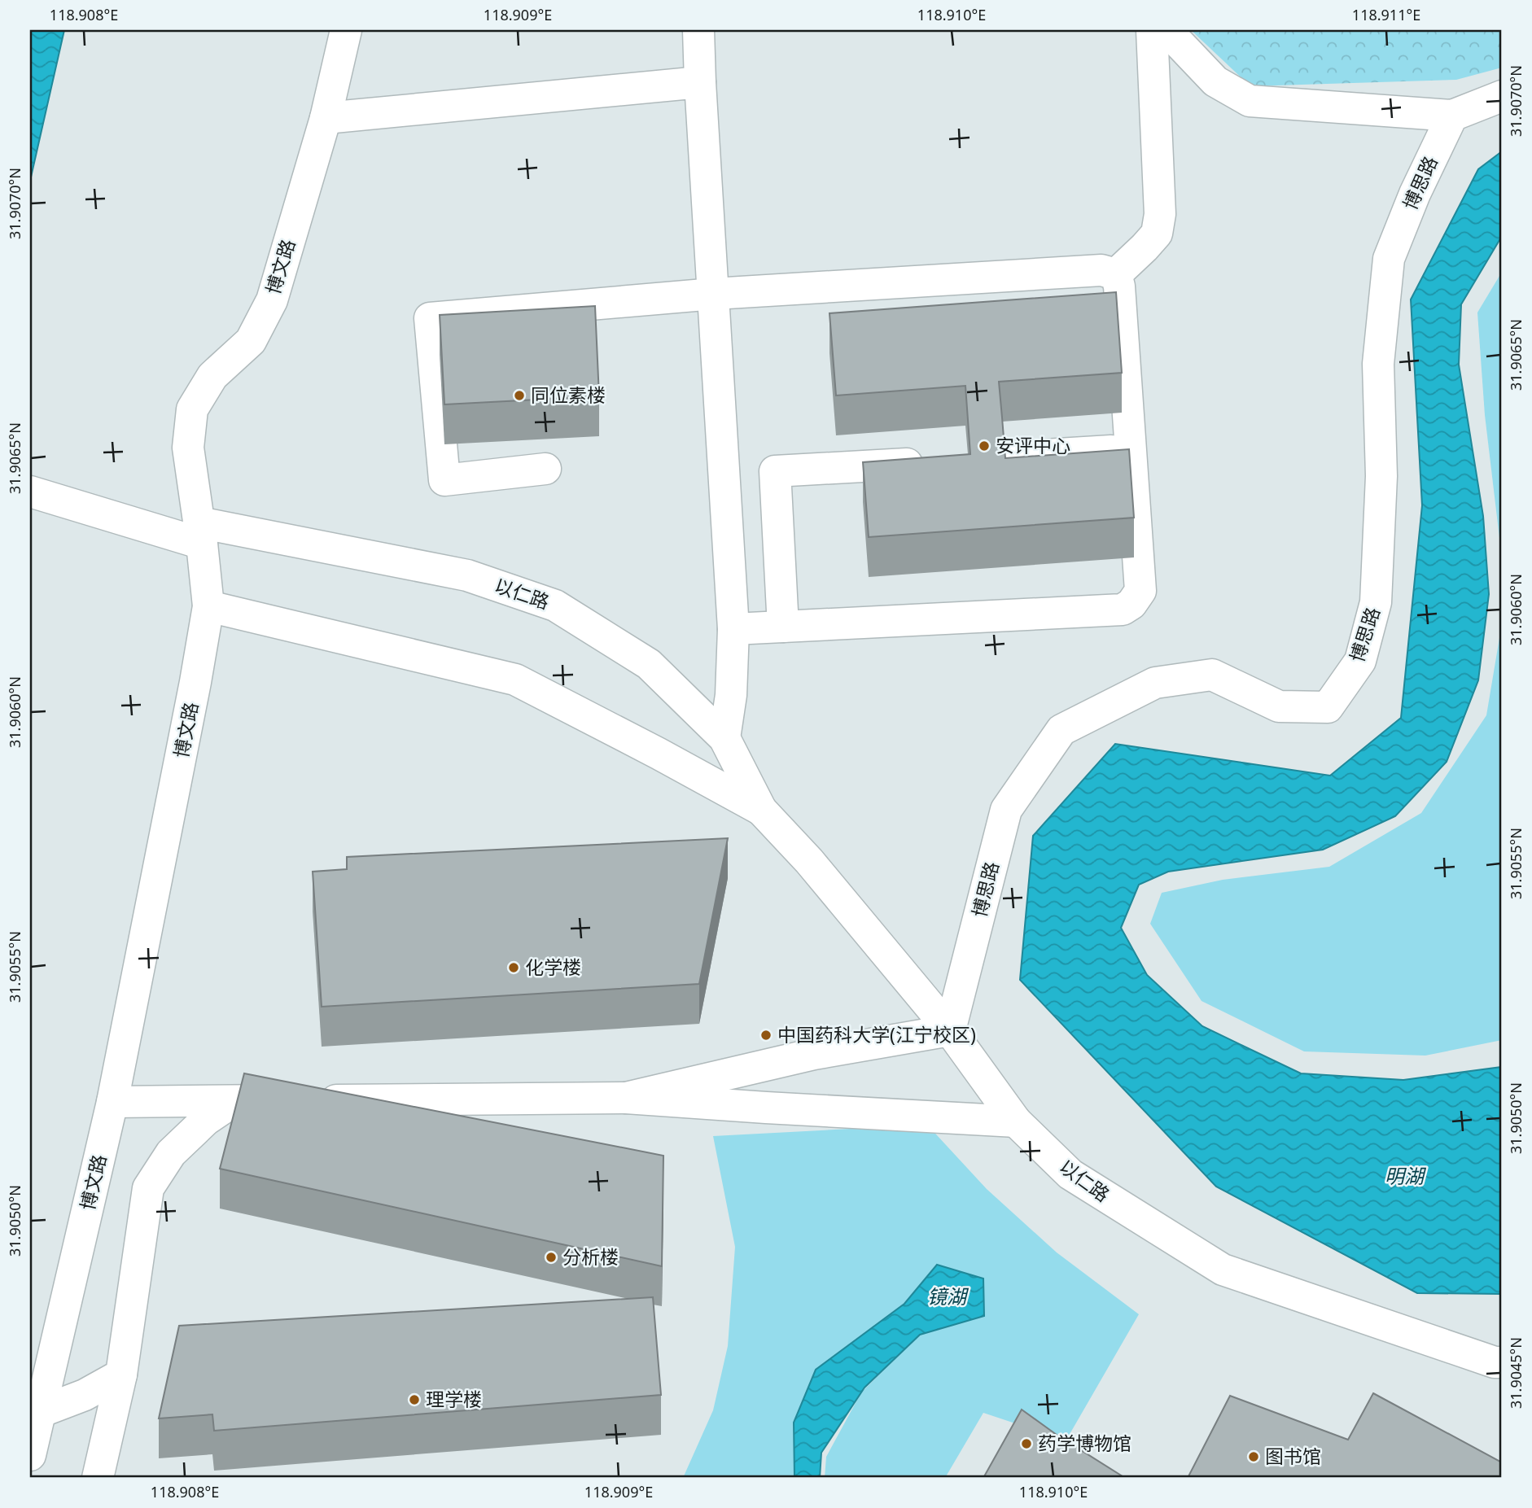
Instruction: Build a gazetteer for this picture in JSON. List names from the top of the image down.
{
  "streets": {
    "street": ["博思路", "博文路", "以仁路"]
  },
  "crossings": [
    ["博思路", "以仁路"],
    ["博文路", "以仁路"]
  ],
  "water": ["明湖", "镜湖"],
  "places": [
    "同位素楼",
    "安评中心",
    "化学楼",
    "中国药科大学(江宁校区)",
    "分析楼",
    "理学楼",
    "药学博物馆",
    "图书馆"
  ],
  "coordinates": [
    "118.908°E",
    "118.909°E",
    "118.910°E",
    "118.911°E",
    "31.9070°N",
    "31.9065°N",
    "31.9060°N",
    "31.9055°N",
    "31.9050°N",
    "31.9045°N"
  ]
}
